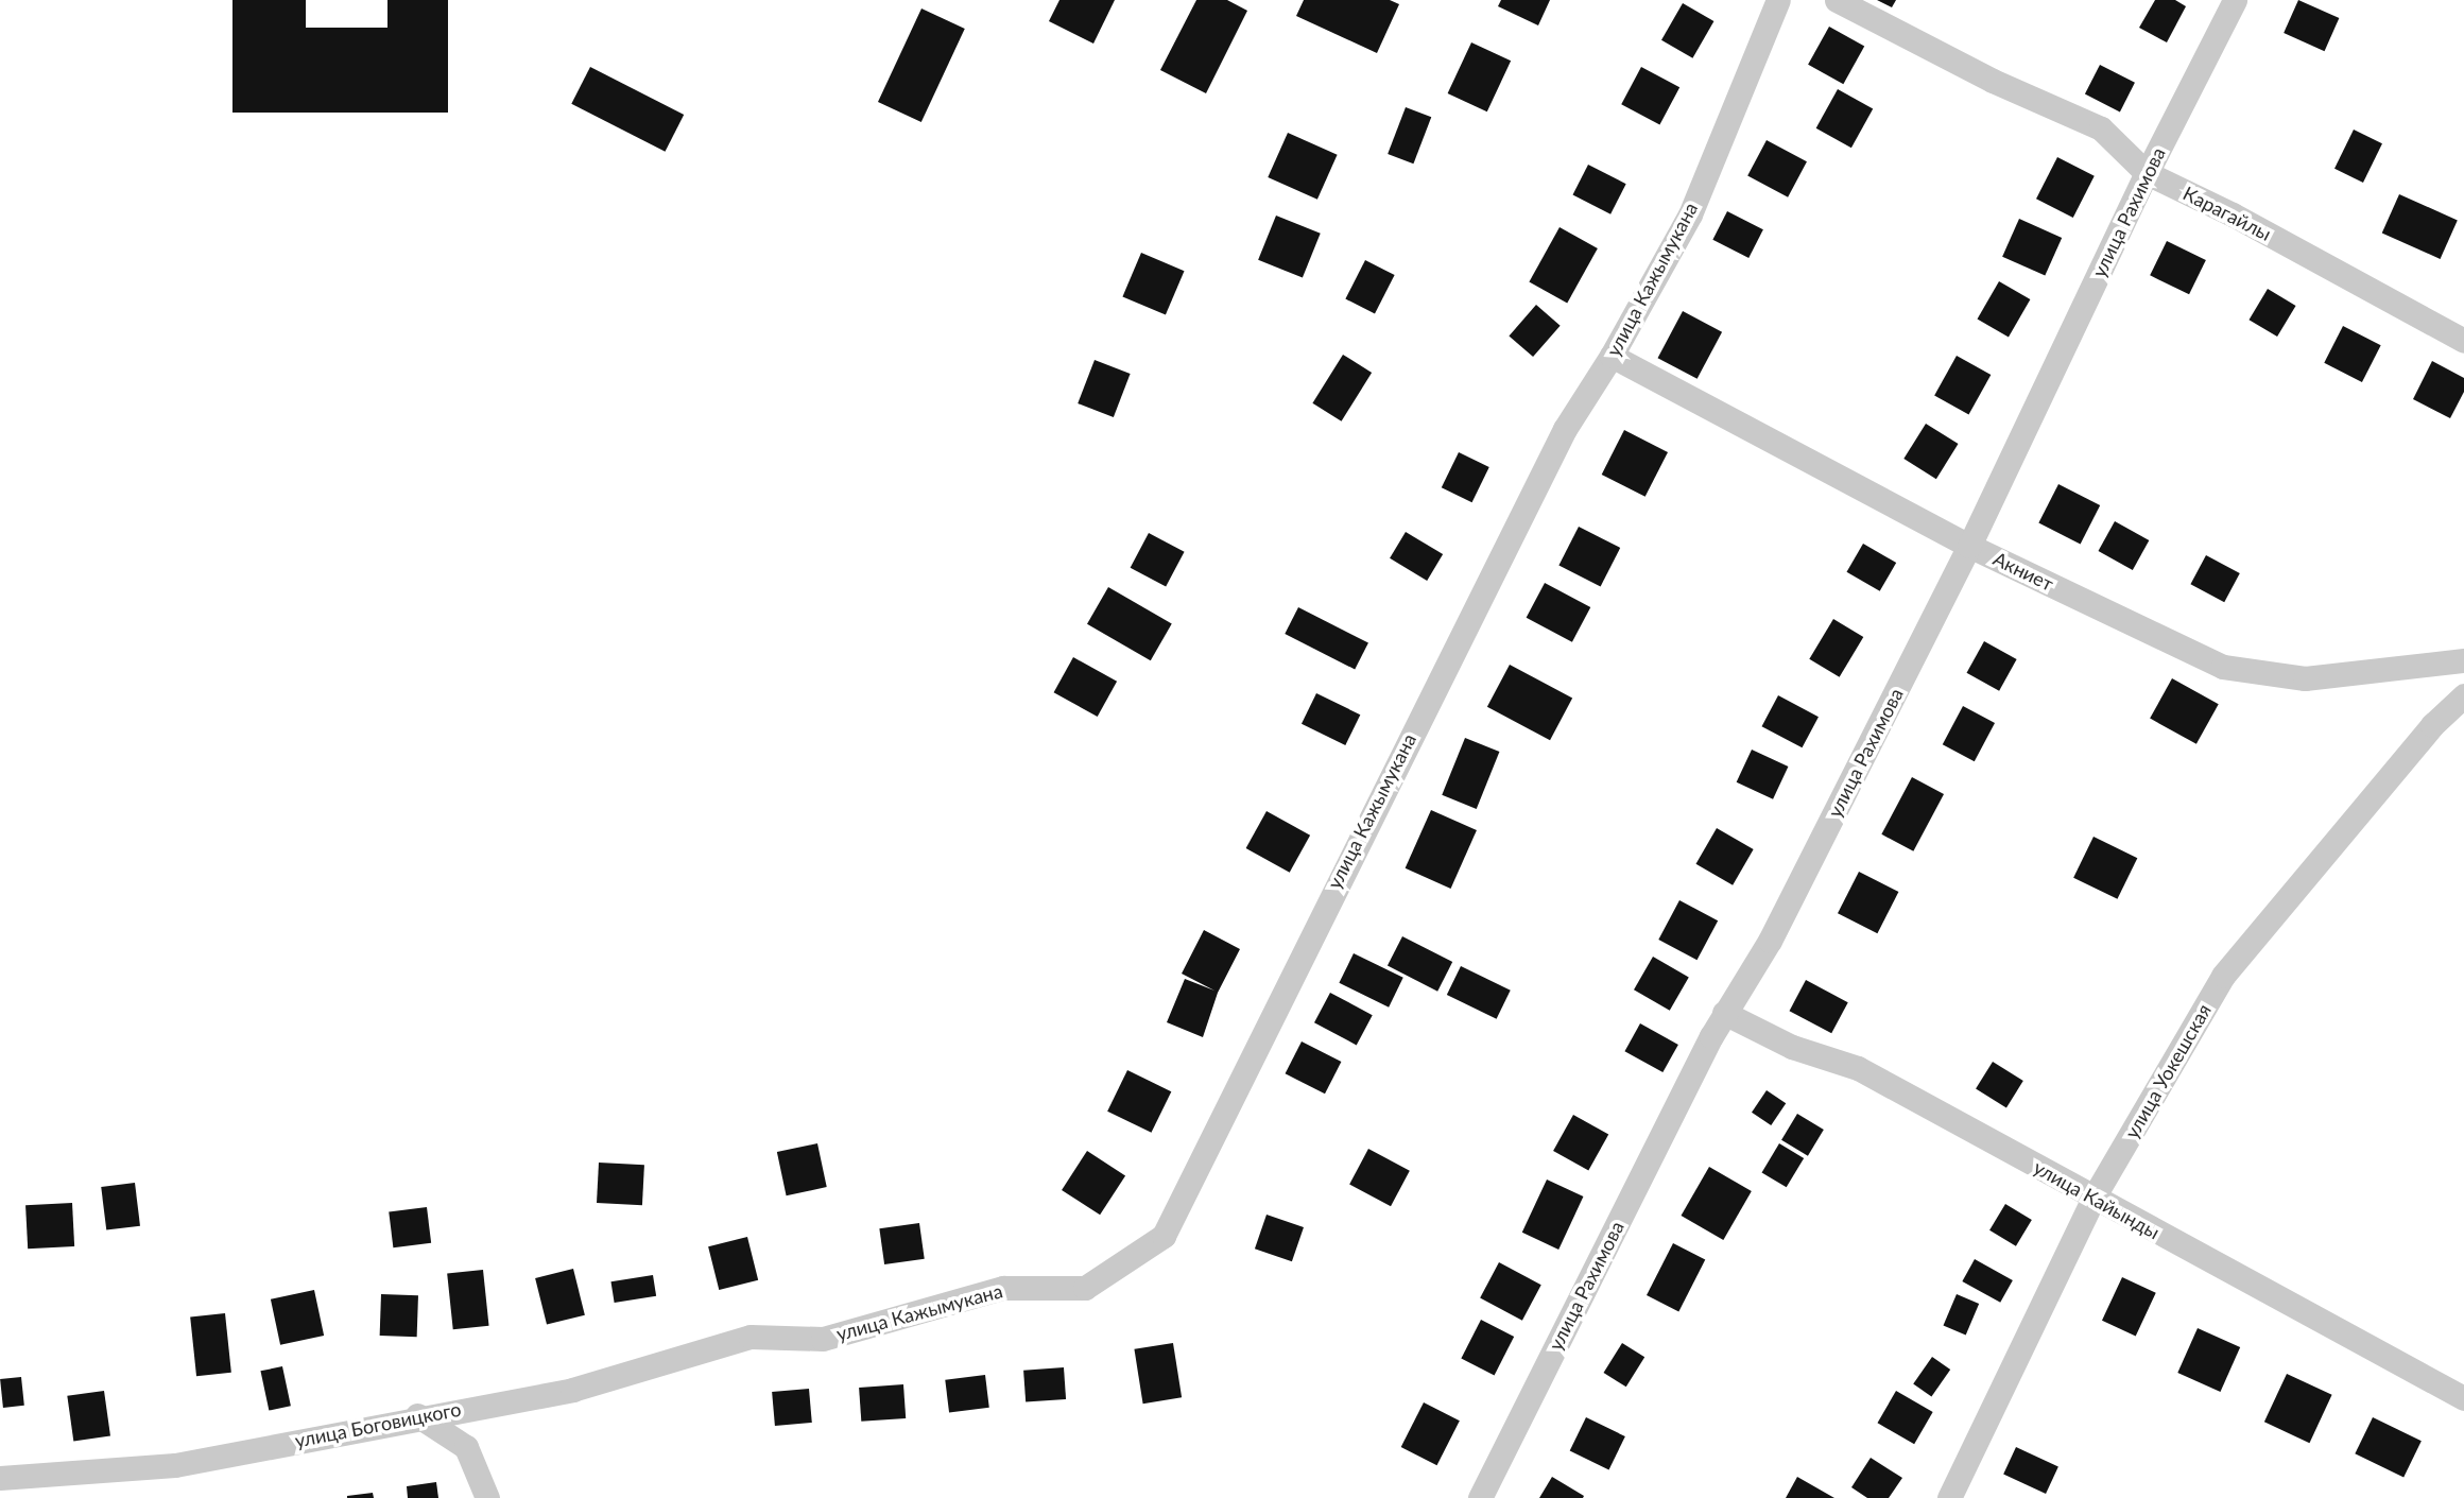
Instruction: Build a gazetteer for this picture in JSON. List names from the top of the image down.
{
  "streets": {
    "street": [
      "улица Рахимова",
      "Карагайлы",
      "улица Кажымукана",
      "Акниет",
      "улица Уокешская",
      "улица Кайынды",
      "улица Боговицкого"
    ]
  },
  "crossings": [
    ["улица Рахимова", "Карагайлы"],
    ["улица Рахимова", "Акниет"],
    ["улица Рахимова", "улица Кайынды"],
    ["улица Кажымукана", "Акниет"],
    ["улица Кажымукана", "улица Боговицкого"],
    ["улица Уокешская", "улица Кайынды"]
  ]
}
